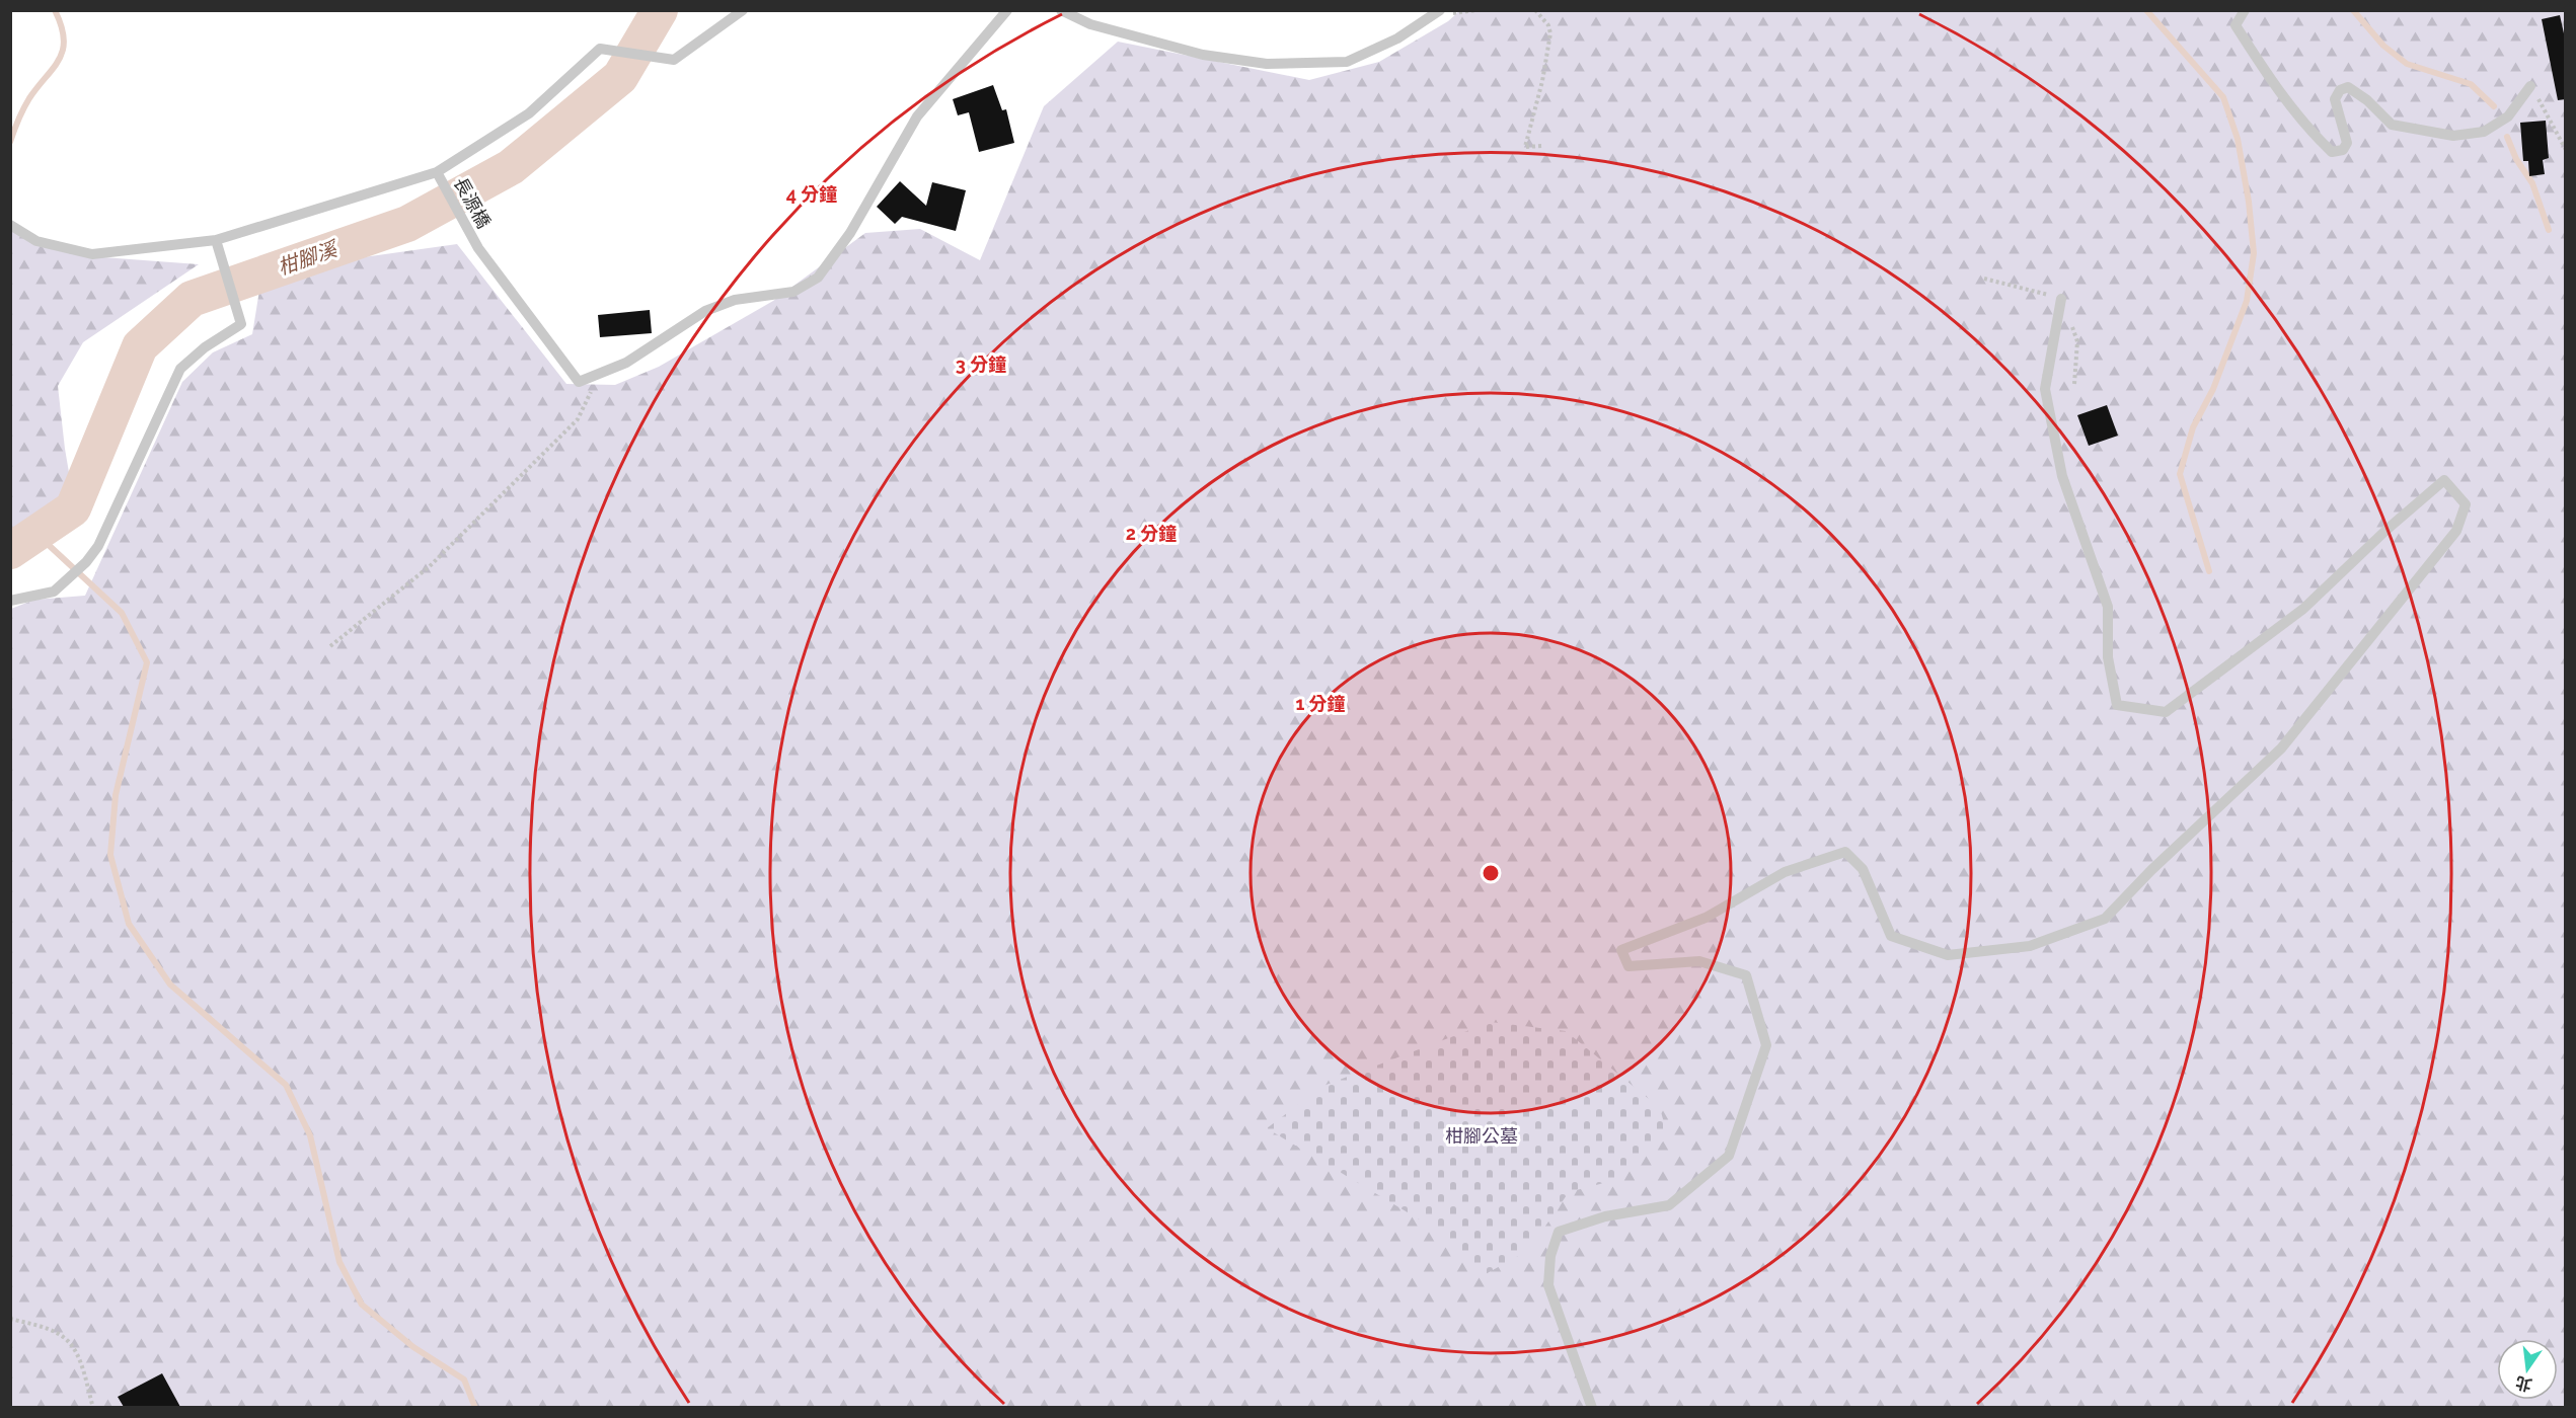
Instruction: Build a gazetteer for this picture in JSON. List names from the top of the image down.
{
  "streets": {
    "lane": ["長源橋"]
  },
  "water": ["柑腳溪"],
  "parks": ["柑腳公墓"],
  "north": "bottom",
  "rings": [
    "4 分鐘",
    "3 分鐘",
    "2 分鐘",
    "1 分鐘"
  ]
}
